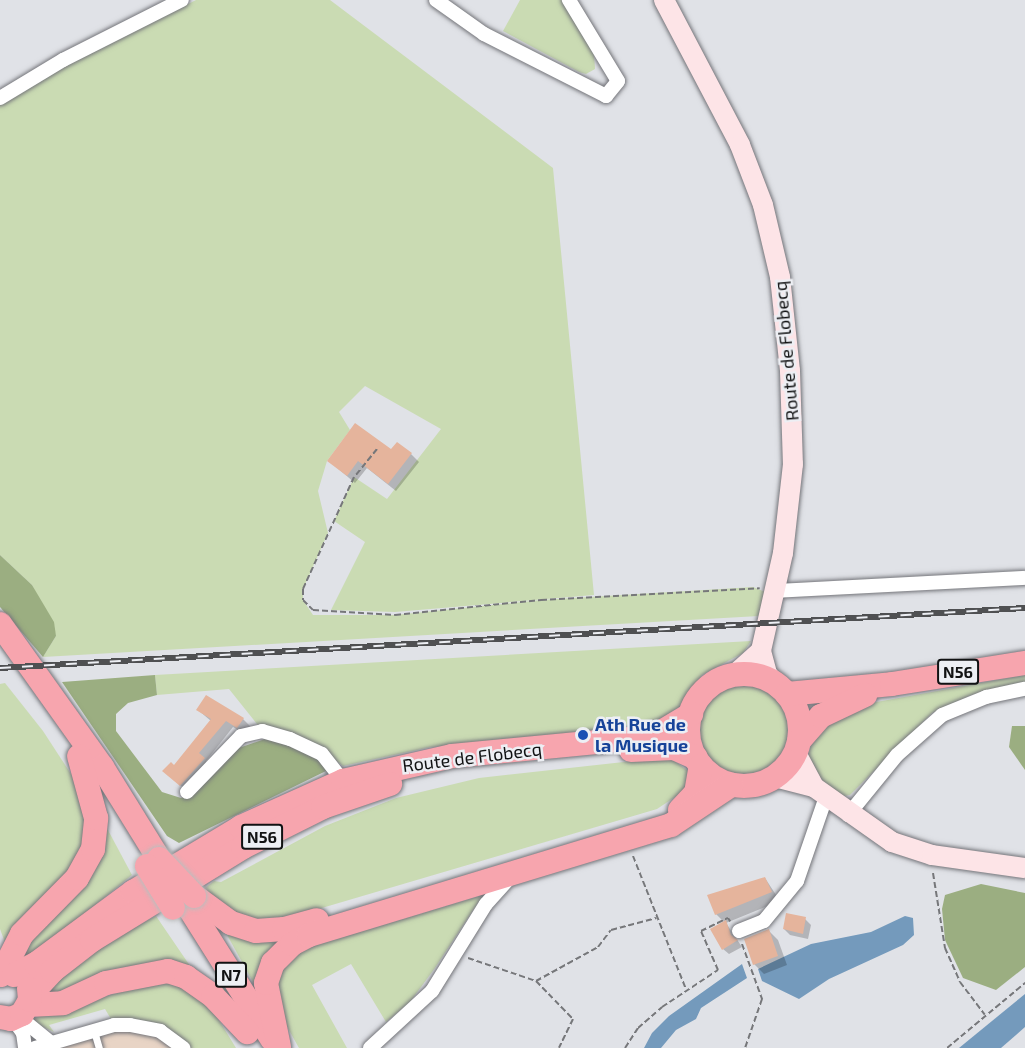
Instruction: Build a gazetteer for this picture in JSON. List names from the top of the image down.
{
  "streets": {
    "highway": ["Route de Flobecq", "N56", "N7"]
  },
  "crossings": [
    ["Route de Flobecq", "N56"]
  ],
  "places": ["Ath Rue de la Musique"]
}
